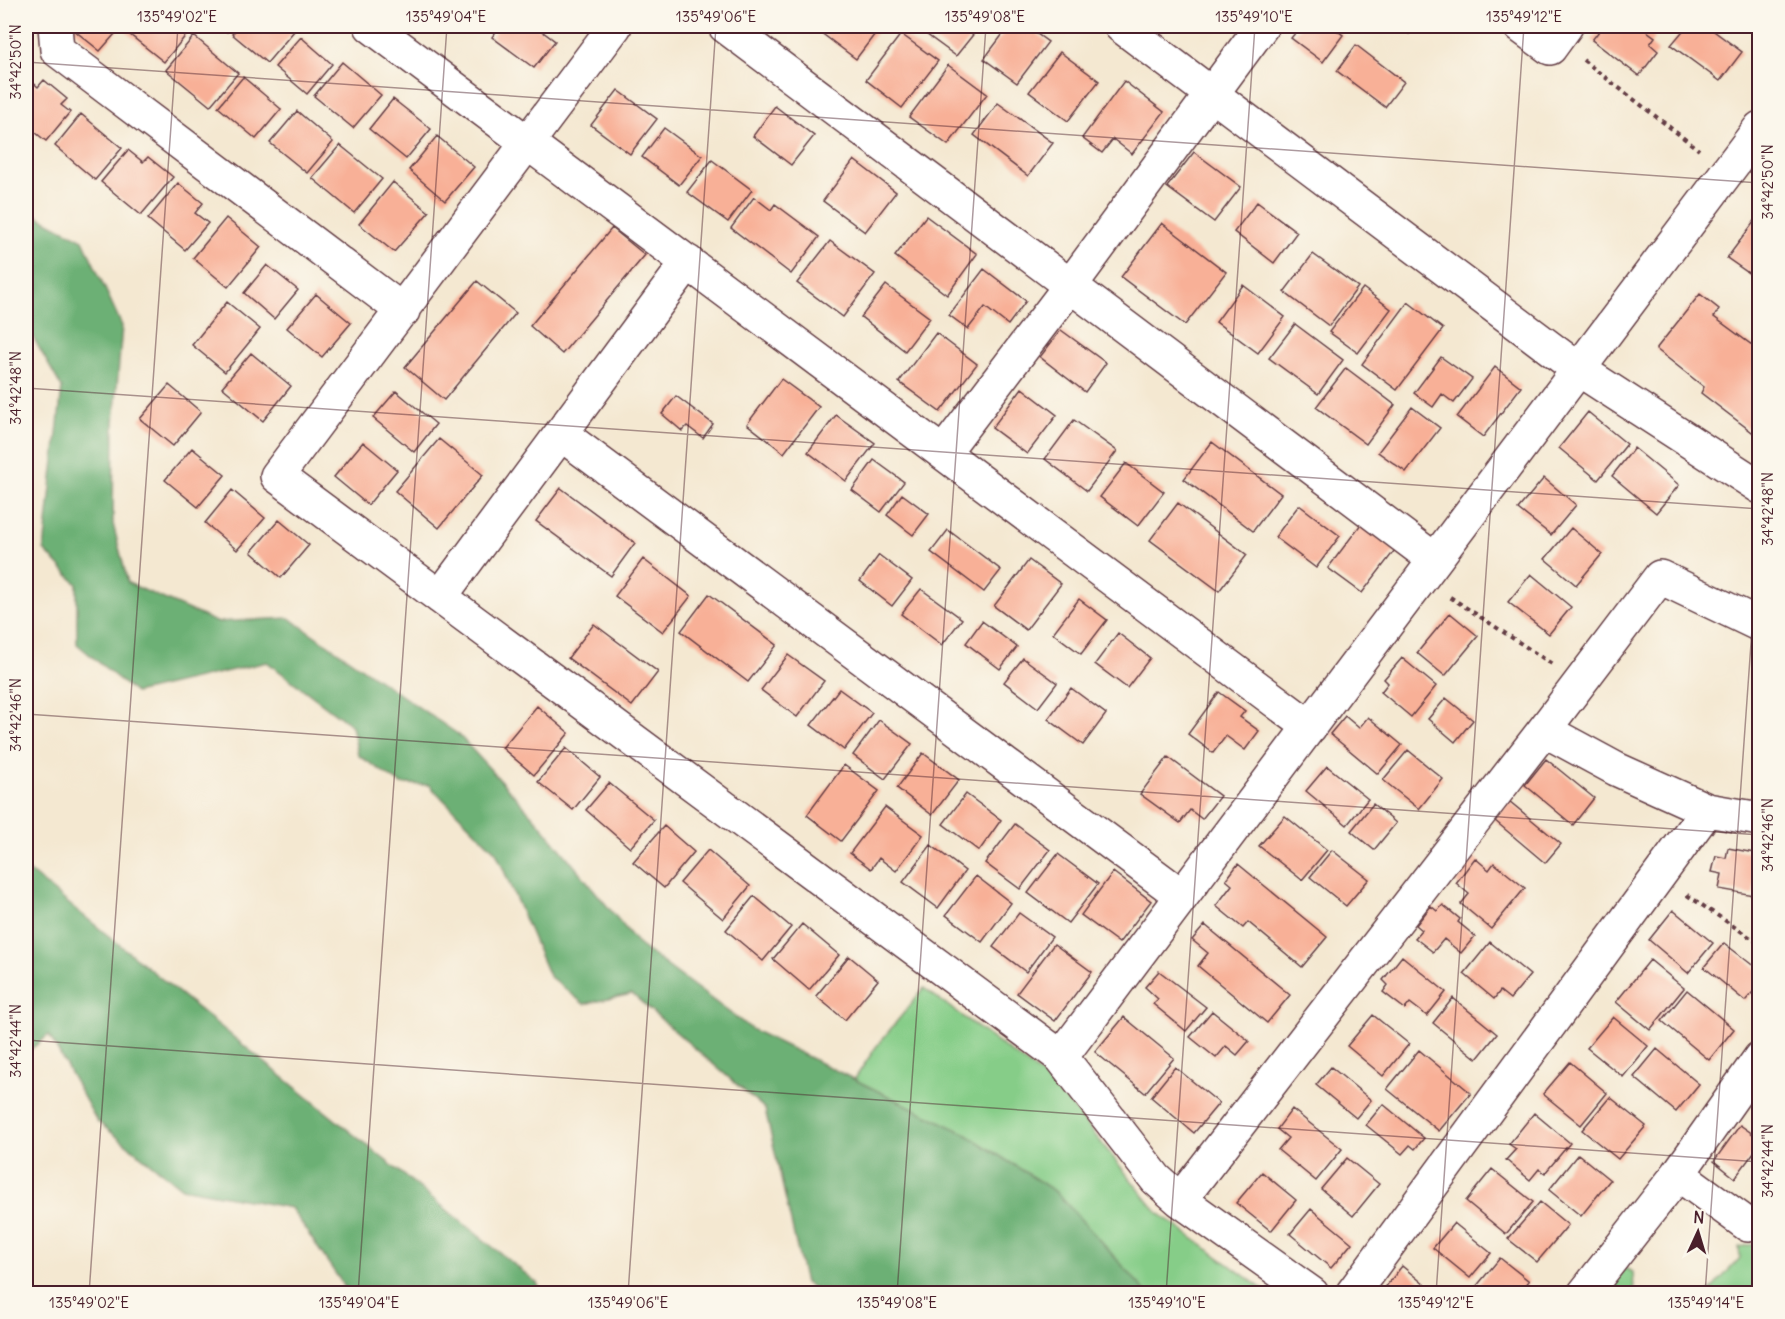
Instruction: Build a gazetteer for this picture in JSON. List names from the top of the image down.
{
  "north": "top",
  "coordinates": [
    "135°49'02\"E",
    "135°49'04\"E",
    "135°49'06\"E",
    "135°49'08\"E",
    "135°49'10\"E",
    "135°49'12\"E",
    "34°42'50\"N",
    "34°42'48\"N",
    "34°42'46\"N",
    "34°42'44\"N",
    "135°49'14\"E"
  ]
}
